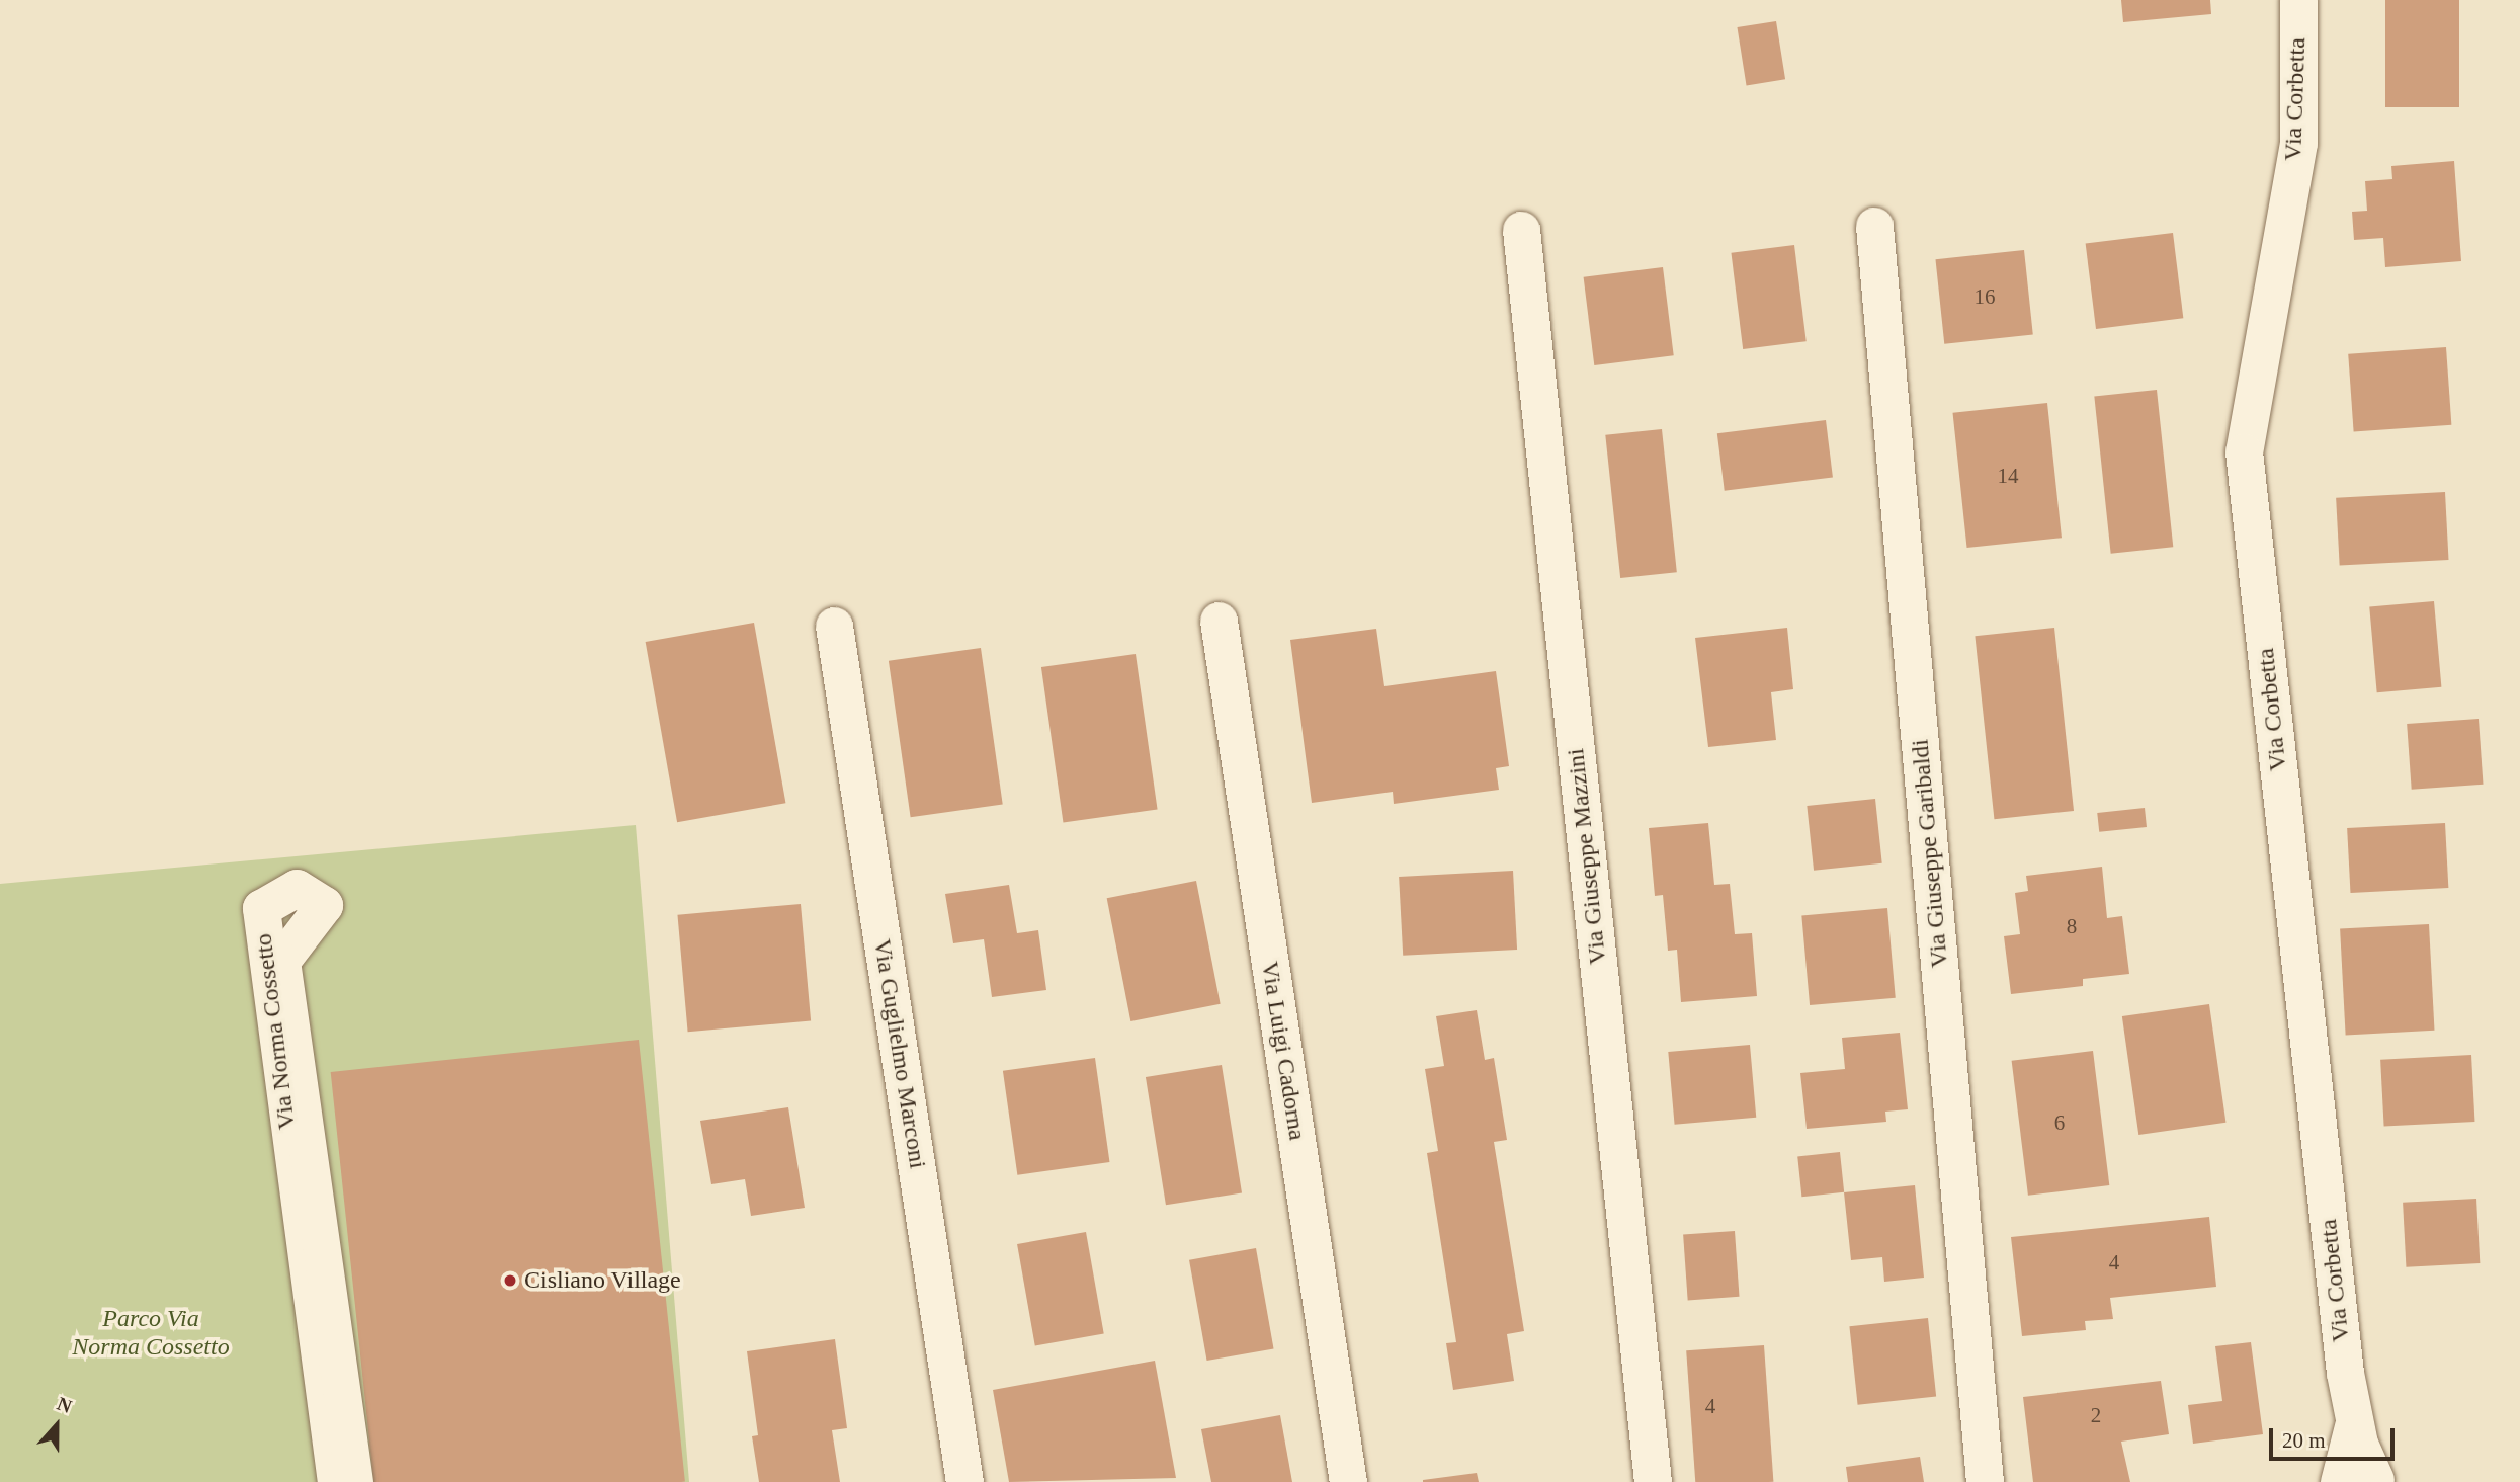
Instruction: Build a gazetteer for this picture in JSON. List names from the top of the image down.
{
  "streets": {
    "street": [
      "Via Corbetta",
      "Via Giuseppe Garibaldi",
      "Via Giuseppe Mazzini",
      "Via Norma Cossetto",
      "Via Luigi Cadorna",
      "Via Guglielmo Marconi"
    ]
  },
  "parks": ["Parco Via Norma Cossetto"],
  "places": ["Cisliano Village"],
  "house_numbers": [
    "16",
    "14",
    "8",
    "6",
    "4",
    "4",
    "2"
  ],
  "scale_bar": "20 m",
  "north": "top"
}
